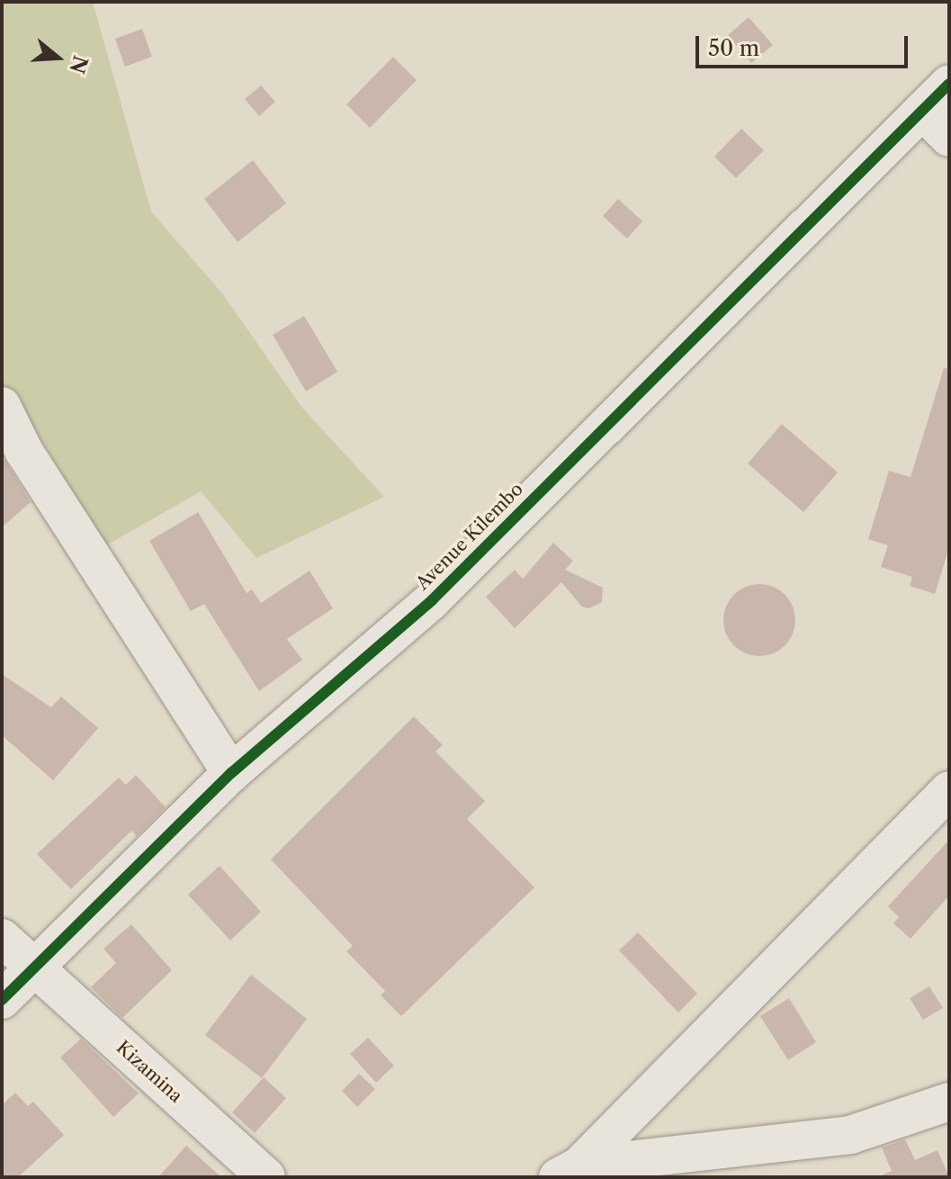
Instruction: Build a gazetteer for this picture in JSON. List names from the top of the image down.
{
  "streets": {
    "street": ["Avenue Kilembo", "Kizamina"]
  },
  "crossings": [
    ["Avenue Kilembo", "Kizamina"]
  ],
  "scale_bar": "50 m",
  "north": "right"
}
